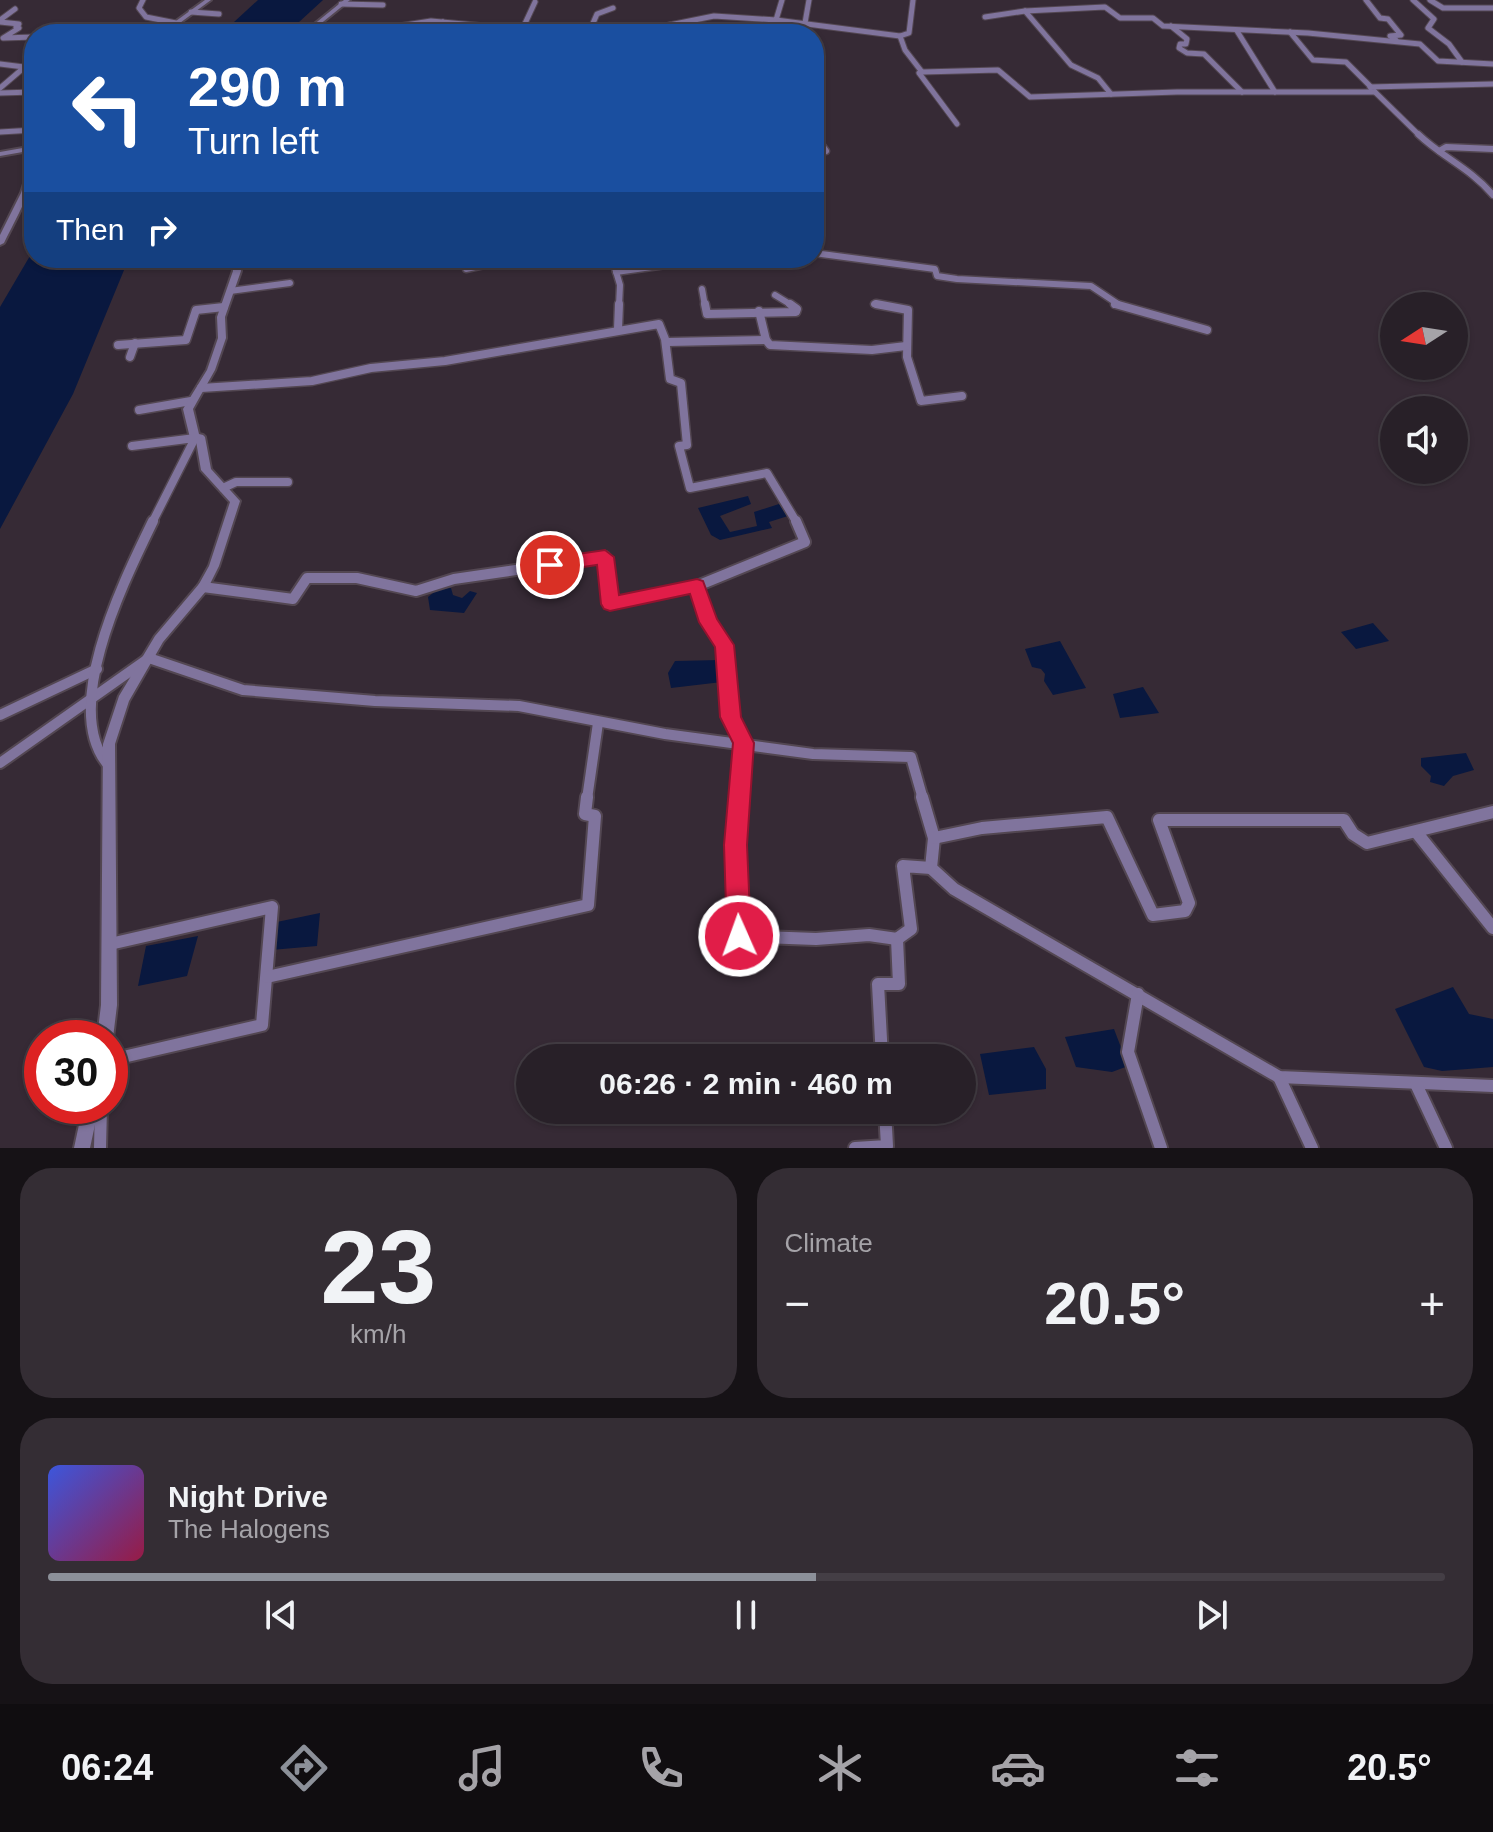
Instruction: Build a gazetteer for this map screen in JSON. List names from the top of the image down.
{
  "north": "left",
  "page": {
    "turn": ["290 m", "Turn left"],
    "then": "Then",
    "limit": "30",
    "trip": "06:26 · 2 min · 460 m",
    "tile": [
      ["23", "km/h"],
      "Climate"
    ],
    "heat": ["−", "20.5°", "+"],
    "song": ["Night Drive", "The Halogens"],
    "tabs": ["06:24", "20.5°"]
  }
}
